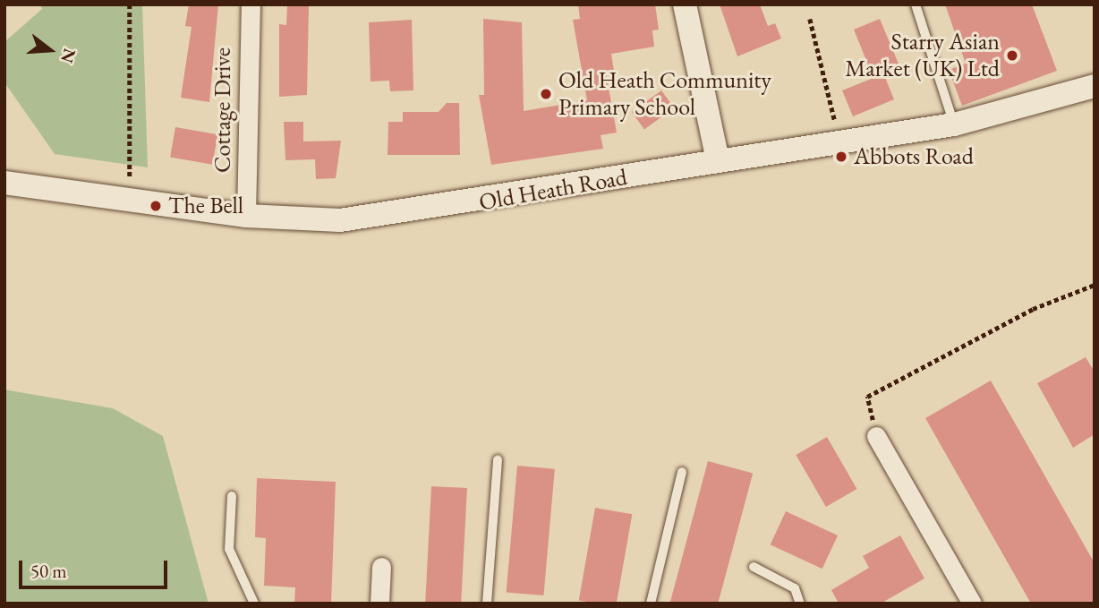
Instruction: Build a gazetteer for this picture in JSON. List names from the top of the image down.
{
  "streets": {
    "street": ["Cottage Drive", "Old Heath Road"]
  },
  "crossings": [
    ["Cottage Drive", "Old Heath Road"]
  ],
  "places": [
    "Starry Asian Market (UK) Ltd",
    "Old Heath Community Primary School",
    "Abbots Road",
    "The Bell"
  ],
  "scale_bar": "50 m",
  "north": "right"
}
